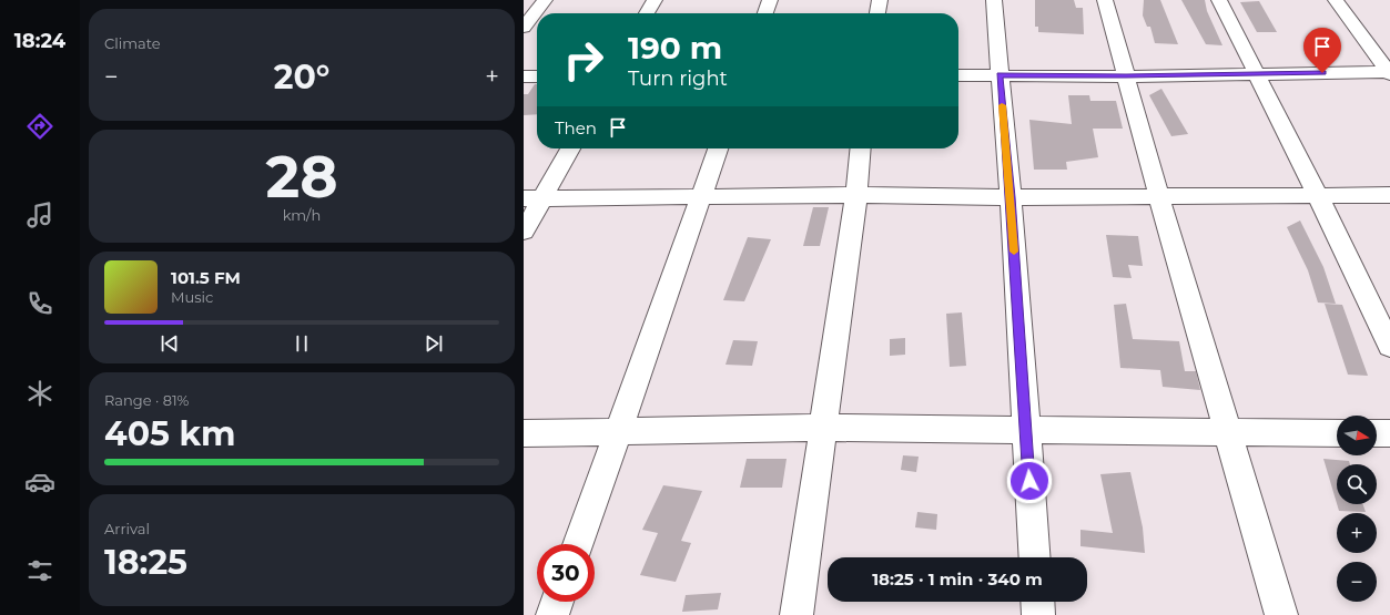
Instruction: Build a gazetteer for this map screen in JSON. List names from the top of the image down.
{
  "north": "right",
  "page": {
    "tabs": "18:24",
    "tile": [
      "Climate",
      ["28", "km/h"],
      ["Range · 81%", "405 km"],
      ["Arrival", "18:25"]
    ],
    "turn": ["190 m", "Turn right"],
    "heat": ["−", "20°", "+"],
    "then": "Then",
    "song": ["101.5 FM", "Music"],
    "map_buttons": ["+", "−"],
    "limit": "30",
    "trip": "18:25 · 1 min · 340 m"
  }
}
